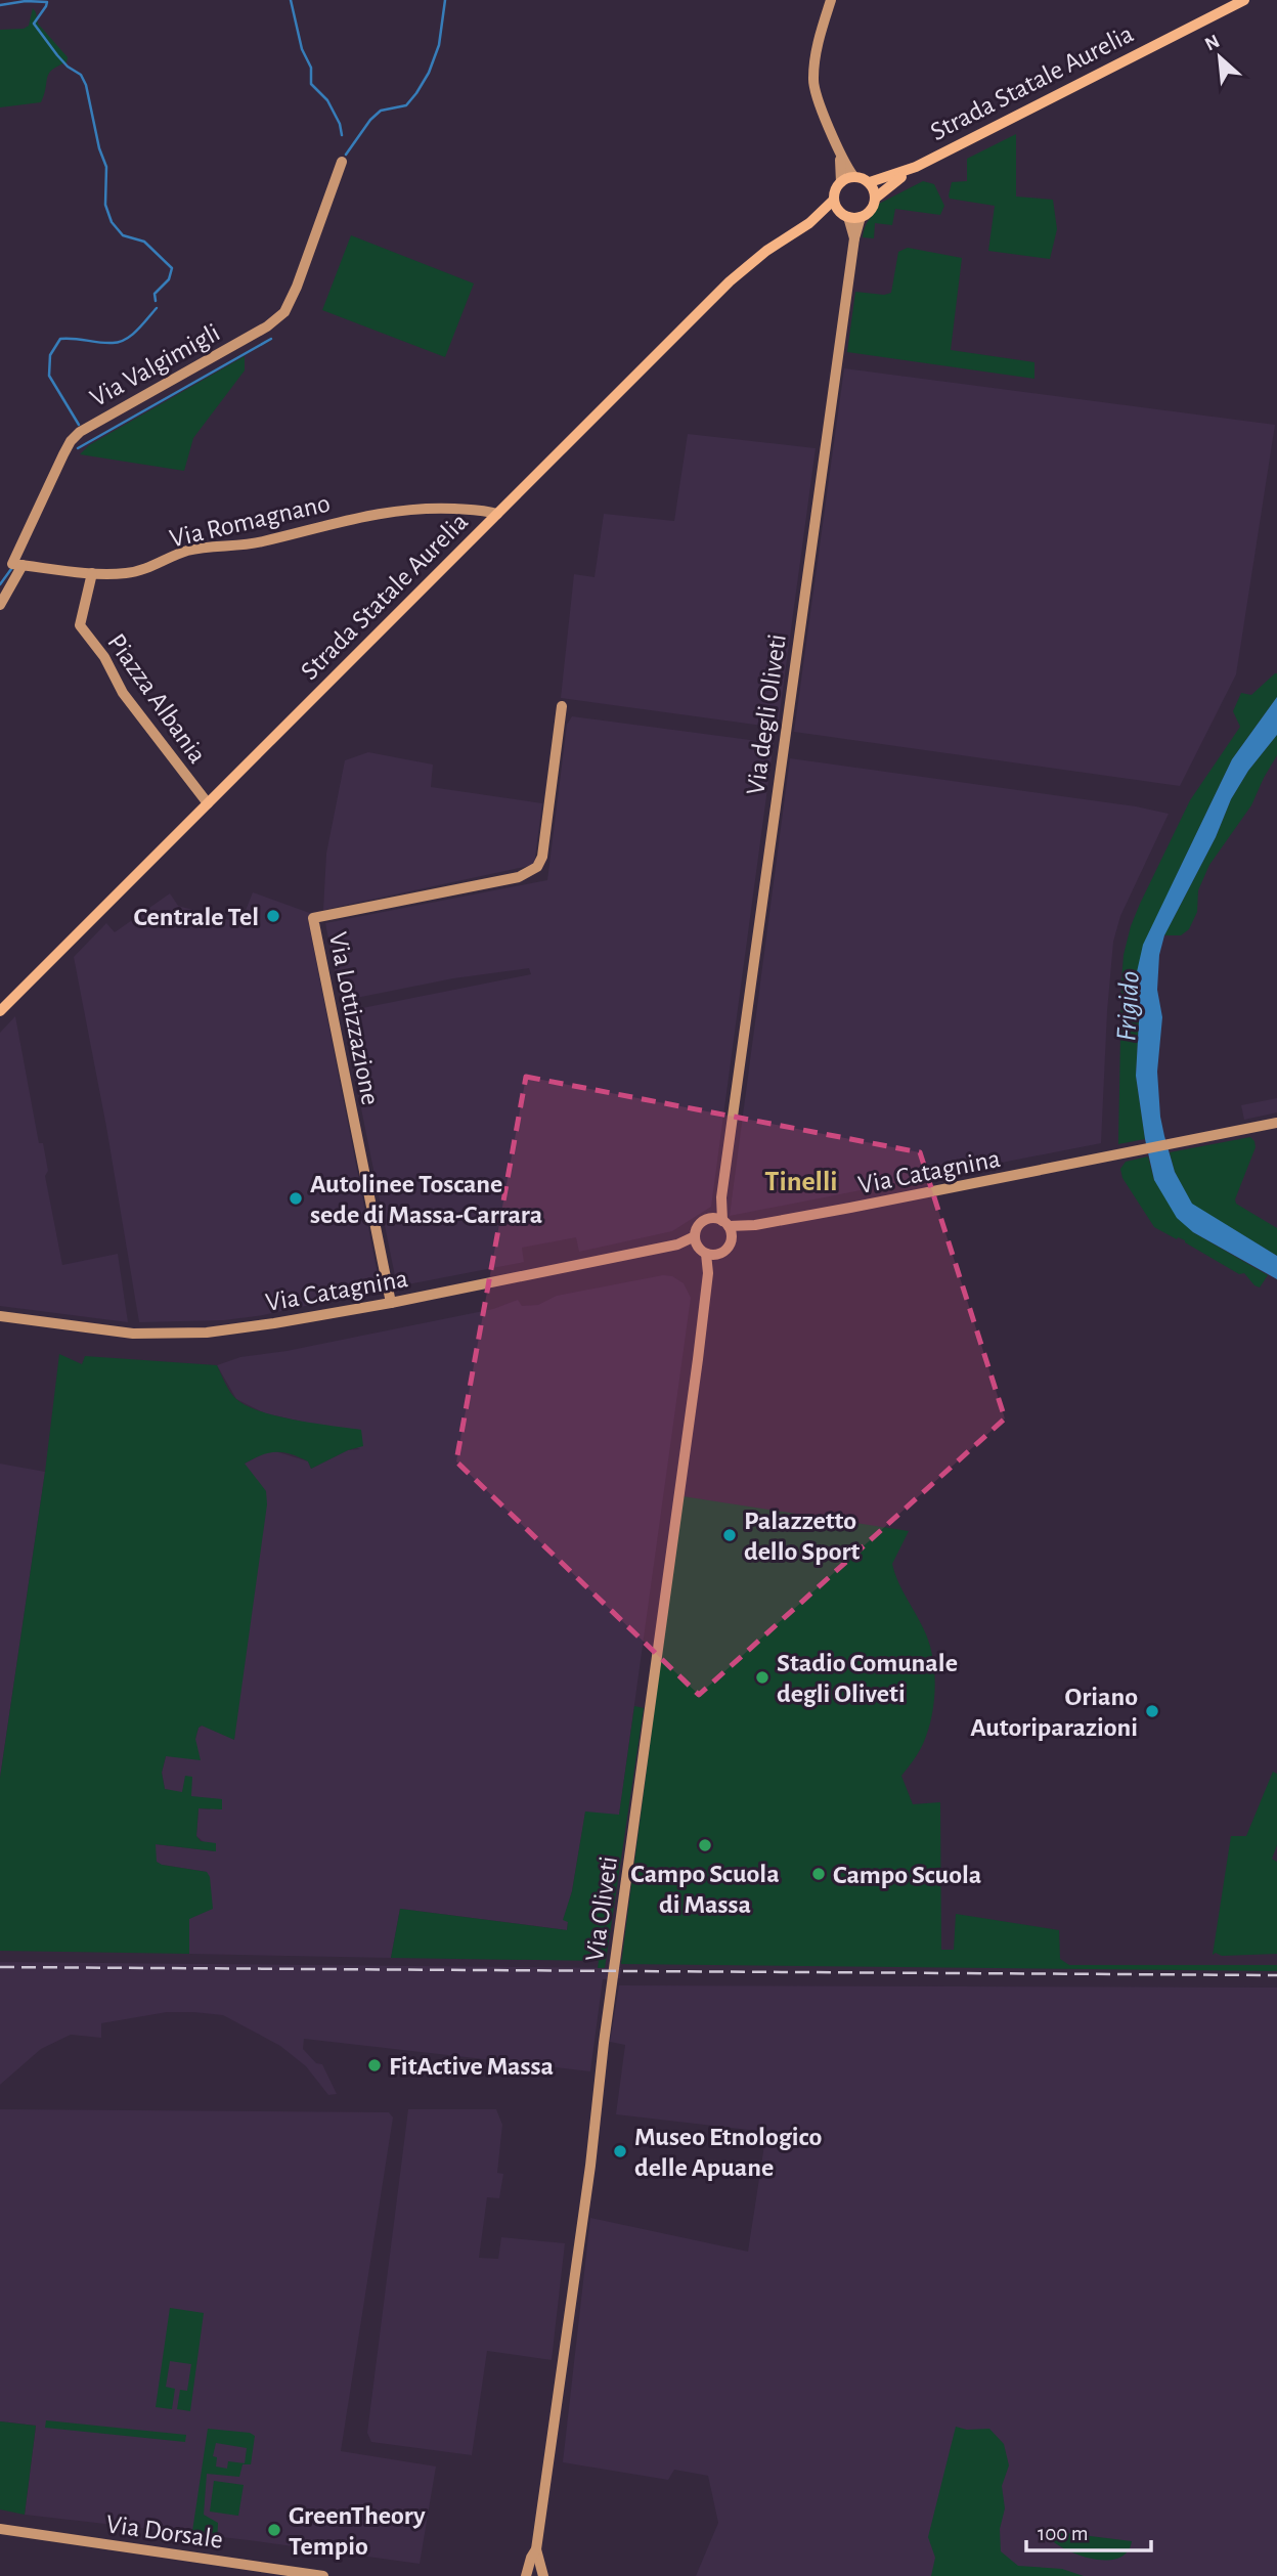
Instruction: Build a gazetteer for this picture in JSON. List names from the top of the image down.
{
  "streets": {
    "main road": [
      "Strada Statale Aurelia",
      "Via Valgimigli",
      "Via Romagnano",
      "Piazza Albania",
      "Via degli Oliveti",
      "Via Lottizzazione",
      "Via Catagnina",
      "Via Oliveti",
      "Via Dorsale"
    ]
  },
  "crossings": [
    ["Strada Statale Aurelia", "Via Romagnano"],
    ["Strada Statale Aurelia", "Piazza Albania"],
    ["Strada Statale Aurelia", "Via degli Oliveti"],
    ["Via Valgimigli", "Via Romagnano"],
    ["Via Romagnano", "Piazza Albania"],
    ["Via Lottizzazione", "Via Catagnina"],
    ["Via Catagnina", "Via Oliveti"]
  ],
  "districts": ["Tinelli"],
  "water": ["Frigido"],
  "places": [
    "Centrale Tel",
    "Autolinee Toscane sede di Massa-Carrara",
    "Palazzetto dello Sport",
    "Stadio Comunale degli Oliveti",
    "Oriano Autoriparazioni",
    "Campo Scuola di Massa",
    "Campo Scuola",
    "FitActive Massa",
    "Museo Etnologico delle Apuane",
    "GreenTheory Tempio"
  ],
  "scale_bar": "100 m",
  "north": "top left"
}
